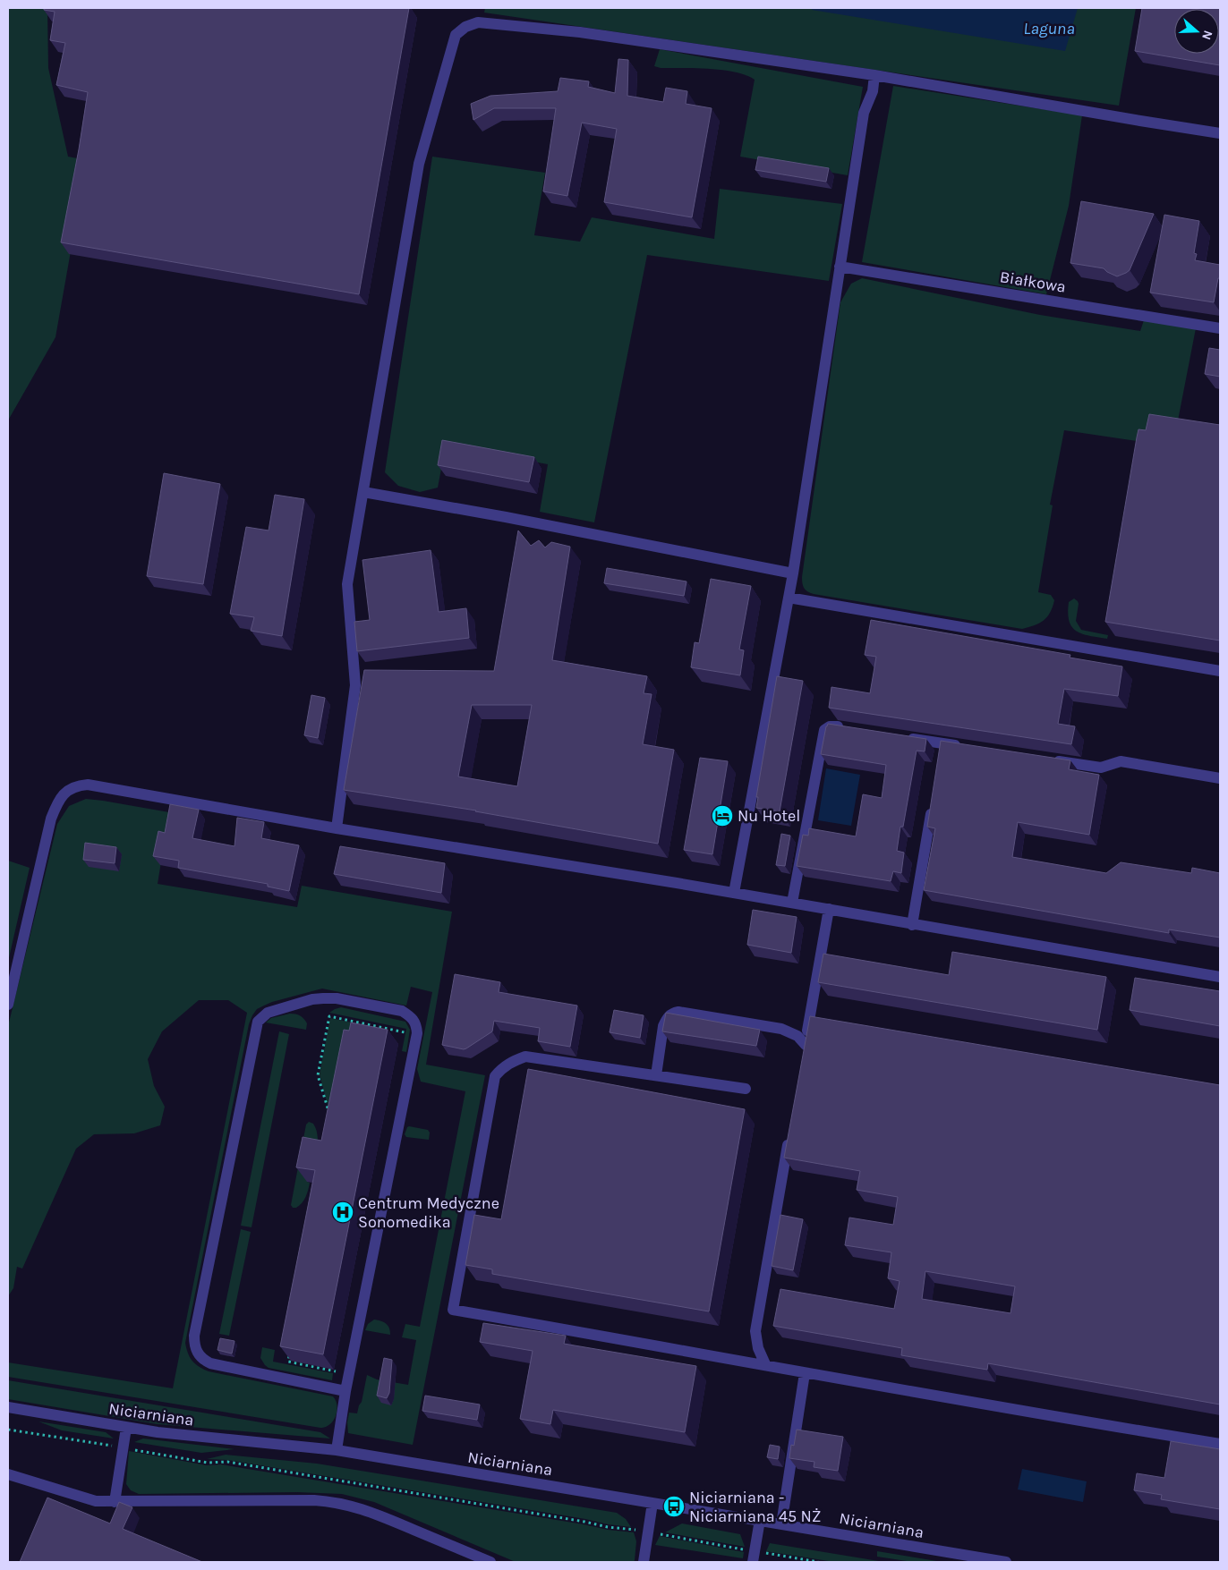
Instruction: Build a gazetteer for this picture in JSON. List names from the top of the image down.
{
  "streets": {
    "street": ["Białkowa", "Niciarniana"]
  },
  "water": ["Laguna"],
  "places": {
    "hotel": ["Nu Hotel"],
    "hospital": ["Centrum Medyczne Sonomedika"],
    "bus stop": ["Niciarniana - Niciarniana 45 NŻ"]
  },
  "north": "right"
}
